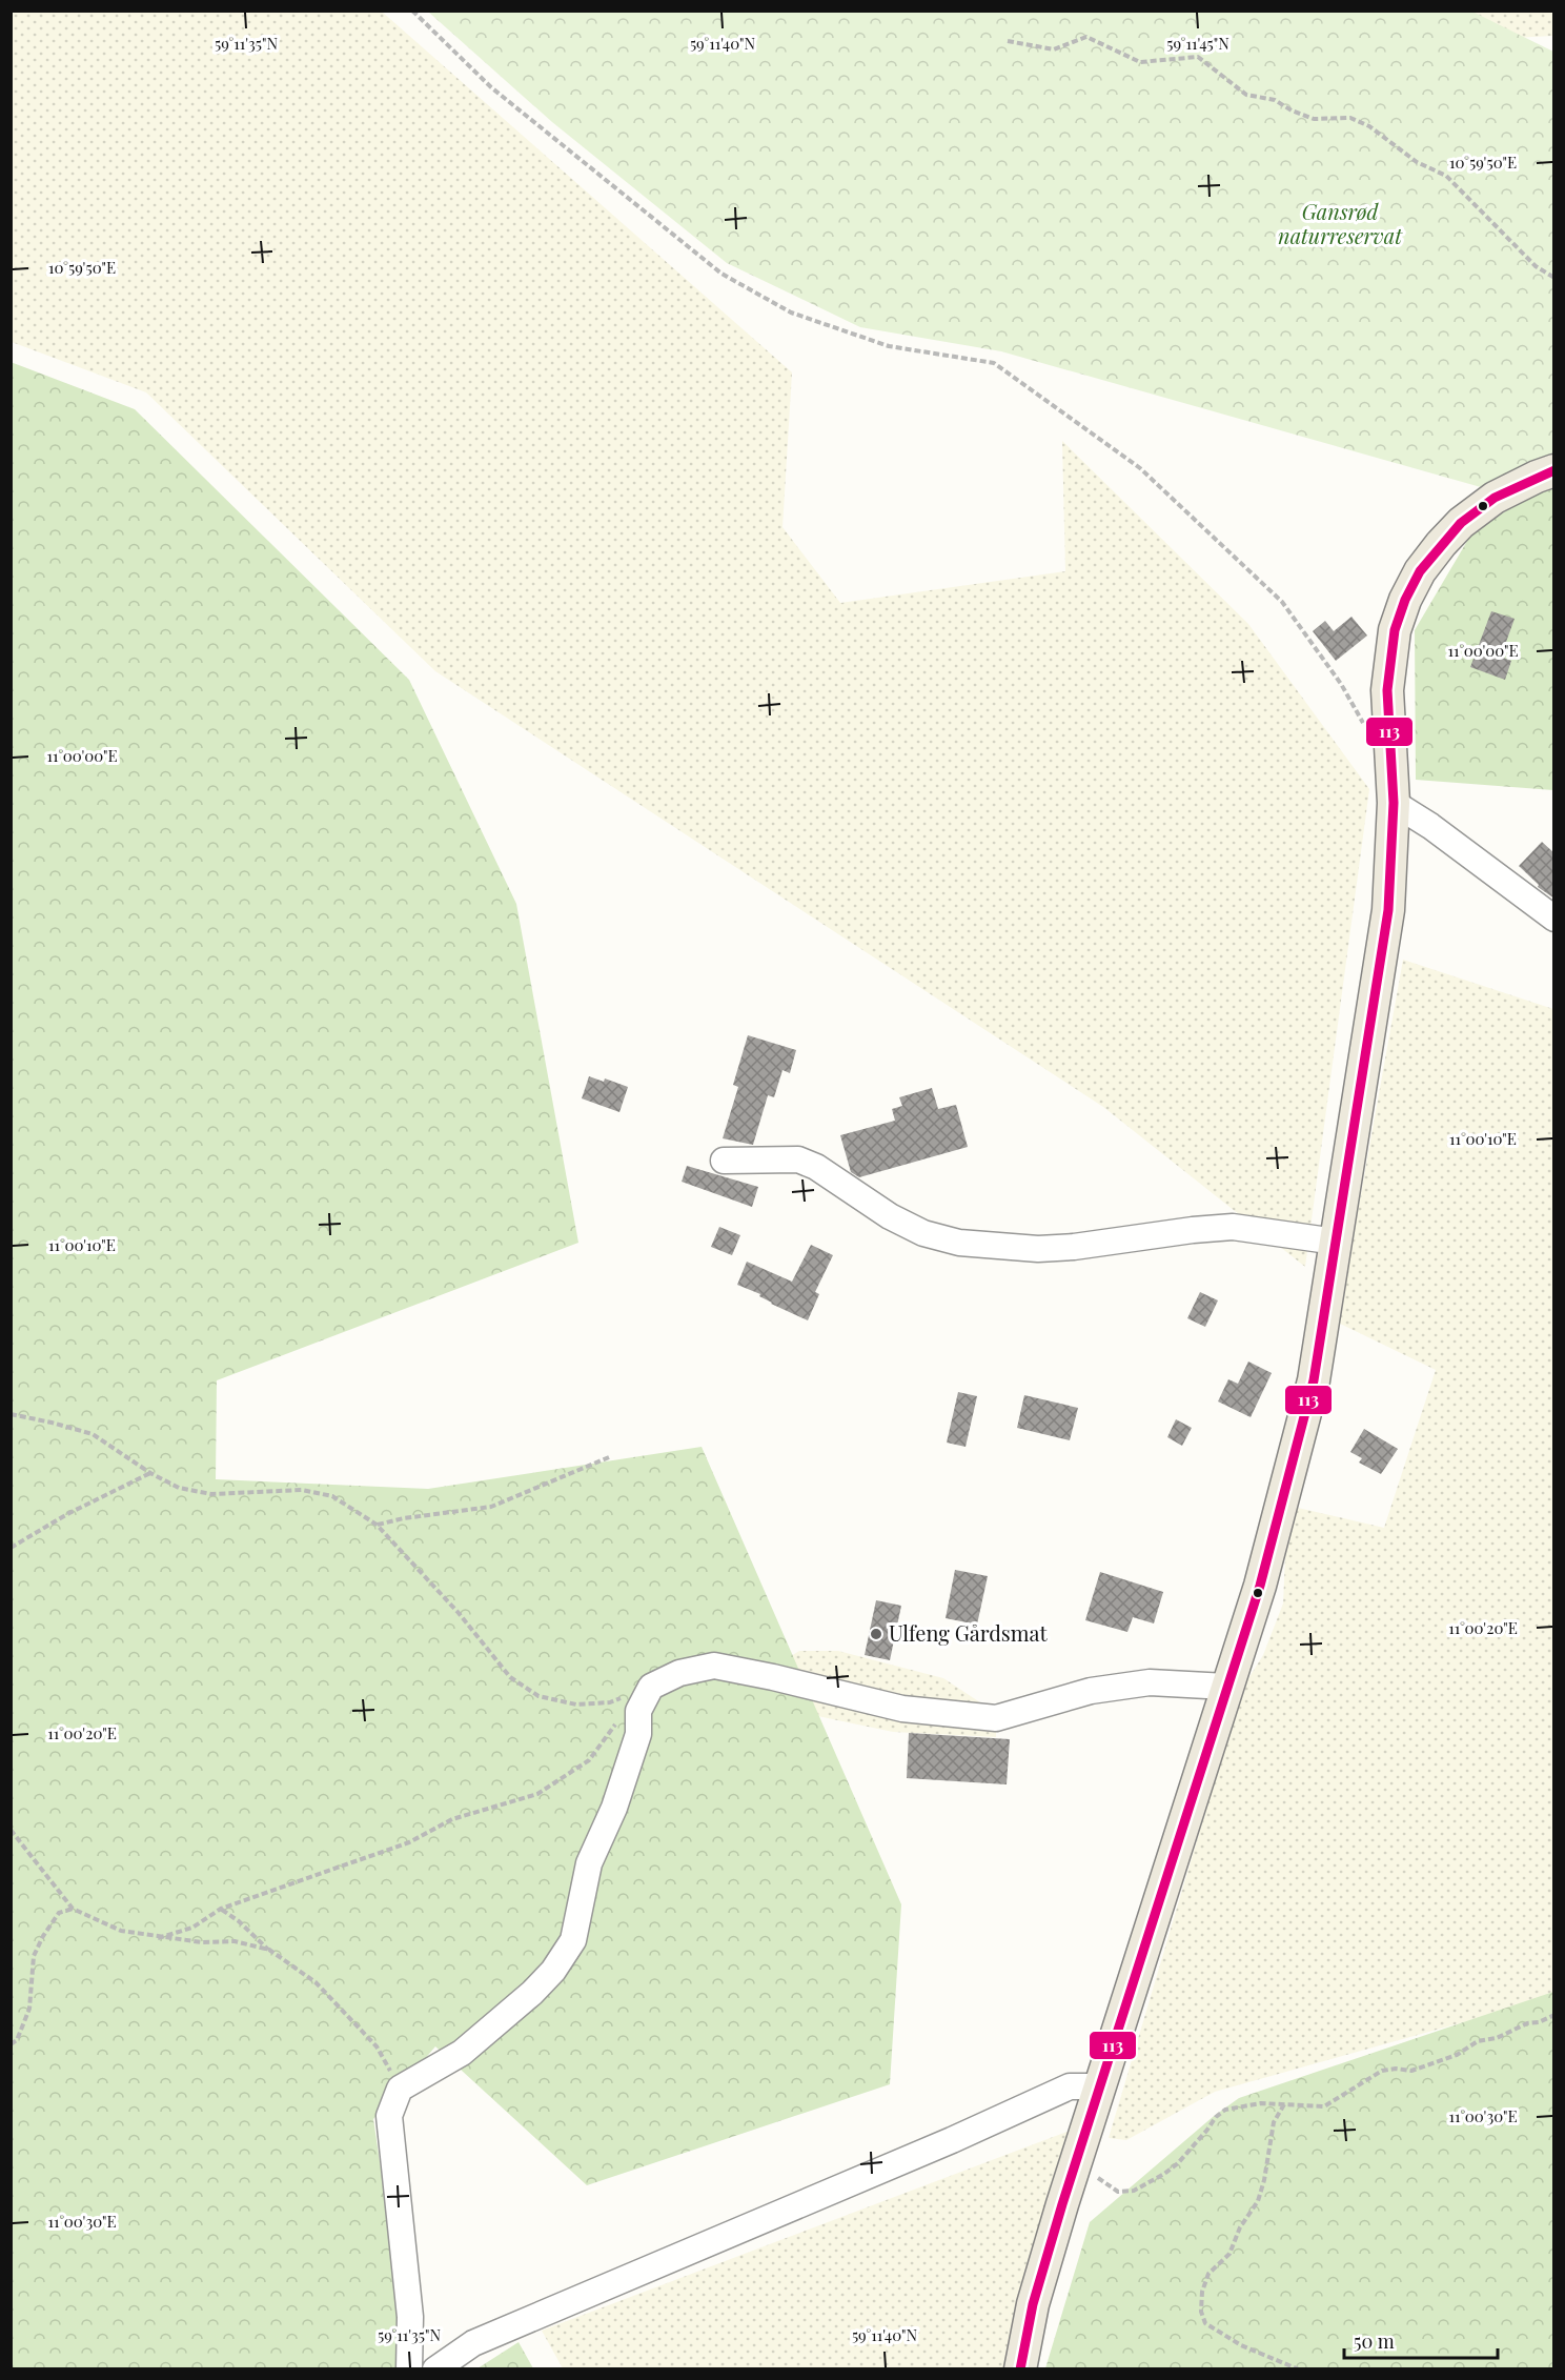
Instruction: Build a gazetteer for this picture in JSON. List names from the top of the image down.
{
  "parks": ["Gansrød naturreservat"],
  "places": ["Ulfeng Gårdsmat"],
  "lines": ["transit line 113"],
  "scale_bar": "50 m",
  "coordinates": [
    "59°11'35\"N",
    "59°11'40\"N",
    "59°11'45\"N",
    "10°59'50\"E",
    "11°00'00\"E",
    "11°00'10\"E",
    "11°00'20\"E",
    "11°00'30\"E"
  ]
}
